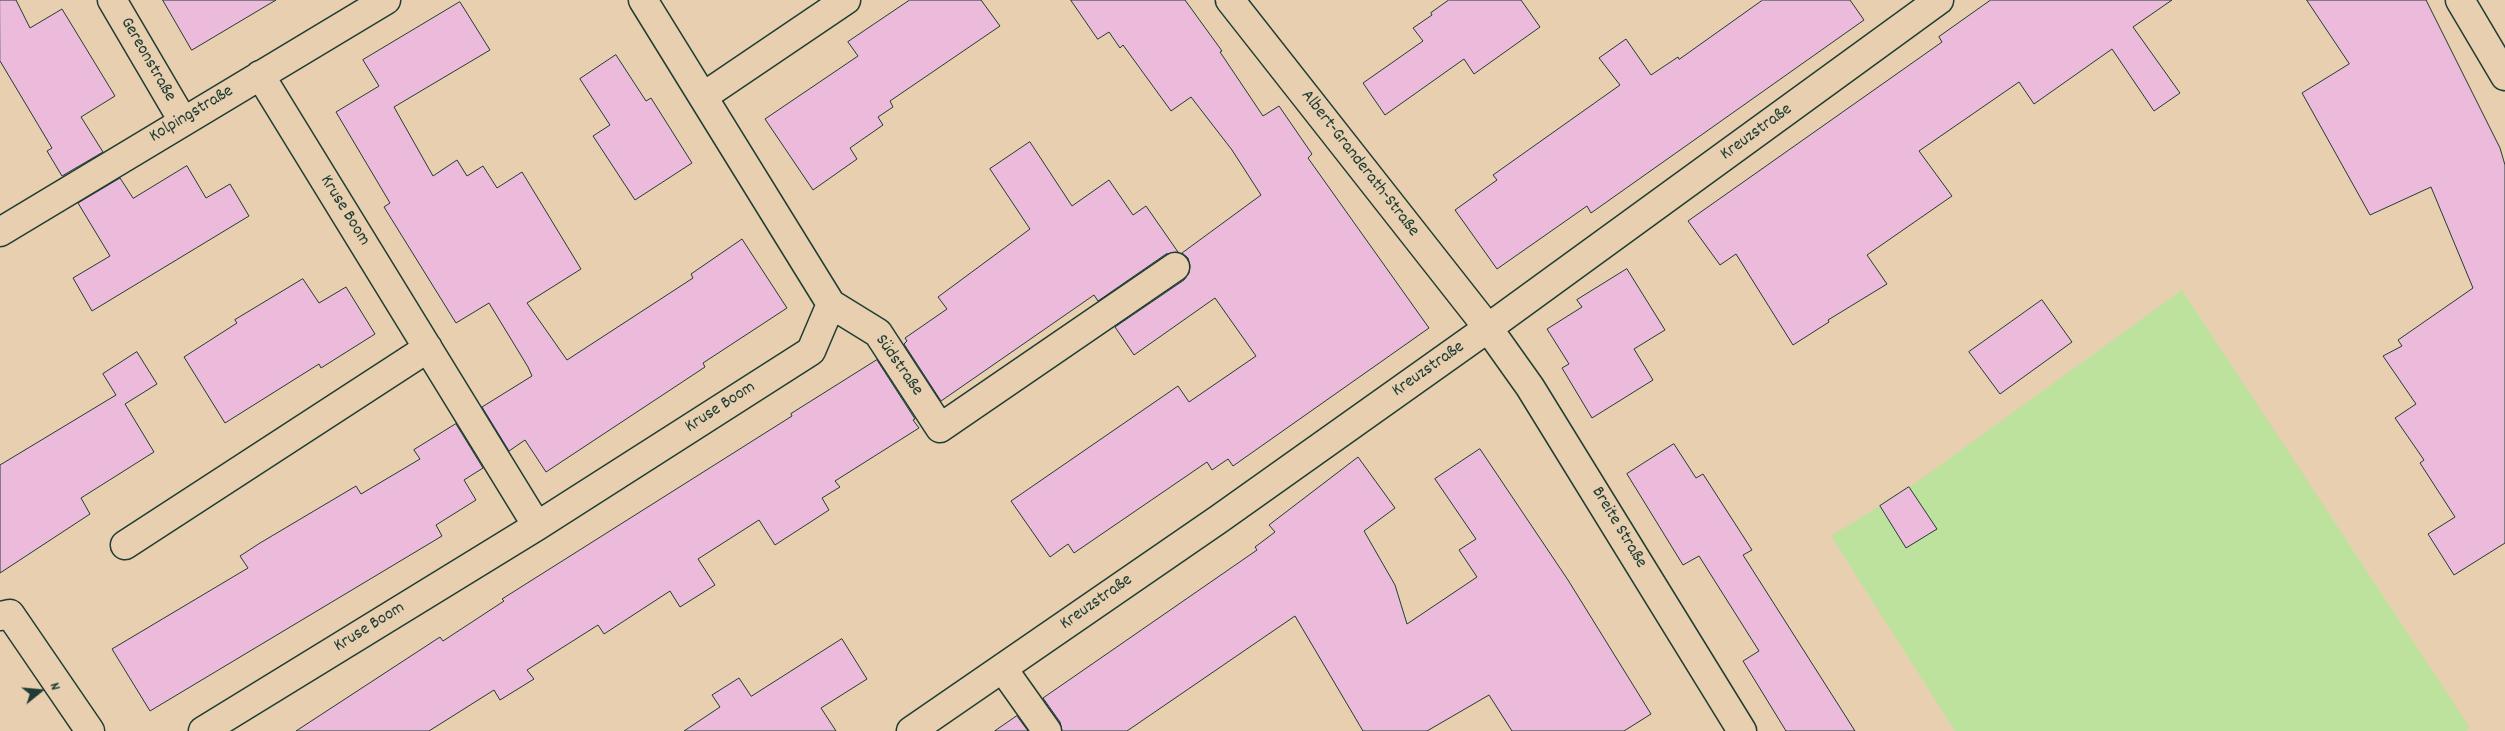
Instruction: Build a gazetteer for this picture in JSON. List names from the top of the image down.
{
  "streets": {
    "street": [
      "Gereonstraße",
      "Kolpingstraße",
      "Kreuzstraße",
      "Albert-Granderath-Straße",
      "Kruse Boom",
      "Südstraße",
      "Breite Straße"
    ]
  },
  "crossings": [
    ["Gereonstraße", "Kolpingstraße"],
    ["Kolpingstraße", "Kruse Boom"],
    ["Kreuzstraße", "Albert-Granderath-Straße"],
    ["Kreuzstraße", "Breite Straße"],
    ["Albert-Granderath-Straße", "Breite Straße"],
    ["Kruse Boom", "Südstraße"]
  ],
  "north": "right"
}
